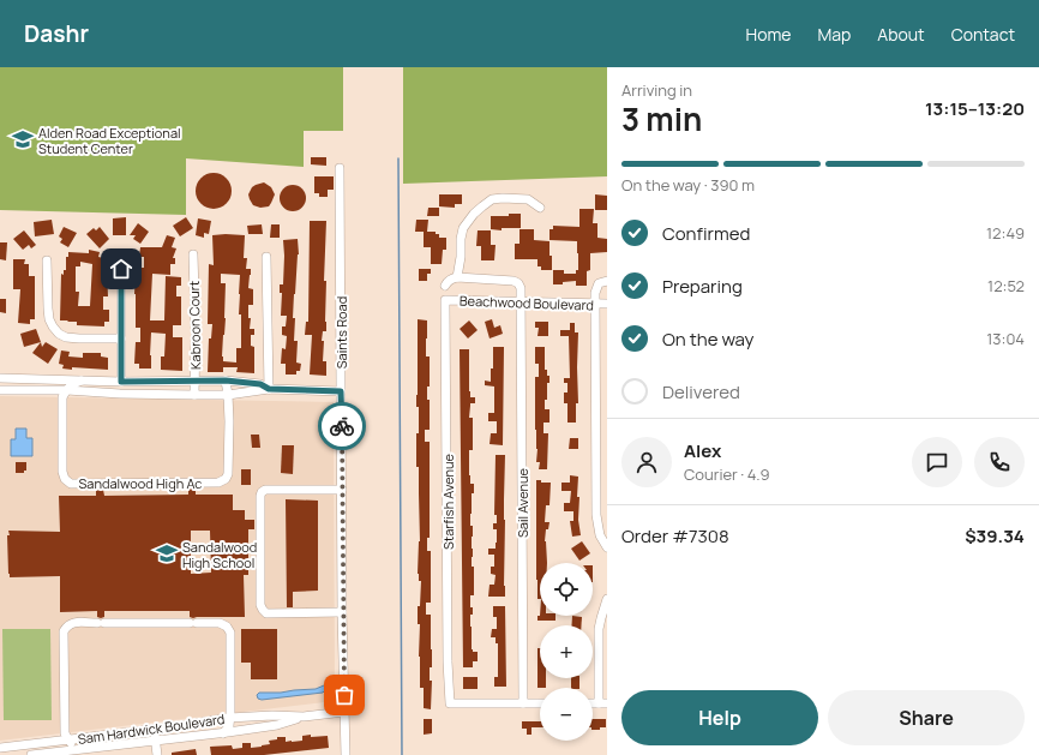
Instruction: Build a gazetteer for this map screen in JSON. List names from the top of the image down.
{
  "streets": {
    "street": [
      "Beachwood Boulevard",
      "Kabroon Court",
      "Saints Road",
      "Sandalwood High Ac",
      "Starfish Avenue",
      "Sail Avenue",
      "Sam Hardwick Boulevard"
    ]
  },
  "crossings": [
    ["Beachwood Boulevard", "Starfish Avenue"],
    ["Beachwood Boulevard", "Sail Avenue"],
    ["Saints Road", "Sam Hardwick Boulevard"],
    ["Starfish Avenue", "Sail Avenue"]
  ],
  "places": {
    "school or university": ["Alden Road Exceptional Student Center", "Sandalwood High School"]
  },
  "page": {
    "header": "Dashr",
    "nav": [
      "Home",
      "Map",
      "About",
      "Contact"
    ],
    "heading": ["3 min", "Arriving in", "13:15–13:20"],
    "panel": [
      "Alex",
      "Courier · 4.9",
      "Order #7308",
      "$39.34"
    ],
    "bar": "On the way · 390 m",
    "list": [
      ["Confirmed", "12:49"],
      ["Preparing", "12:52"],
      ["On the way", "13:04"],
      "Delivered"
    ],
    "map_buttons": ["+", "−"],
    "buttons": ["Help", "Share"]
  }
}
